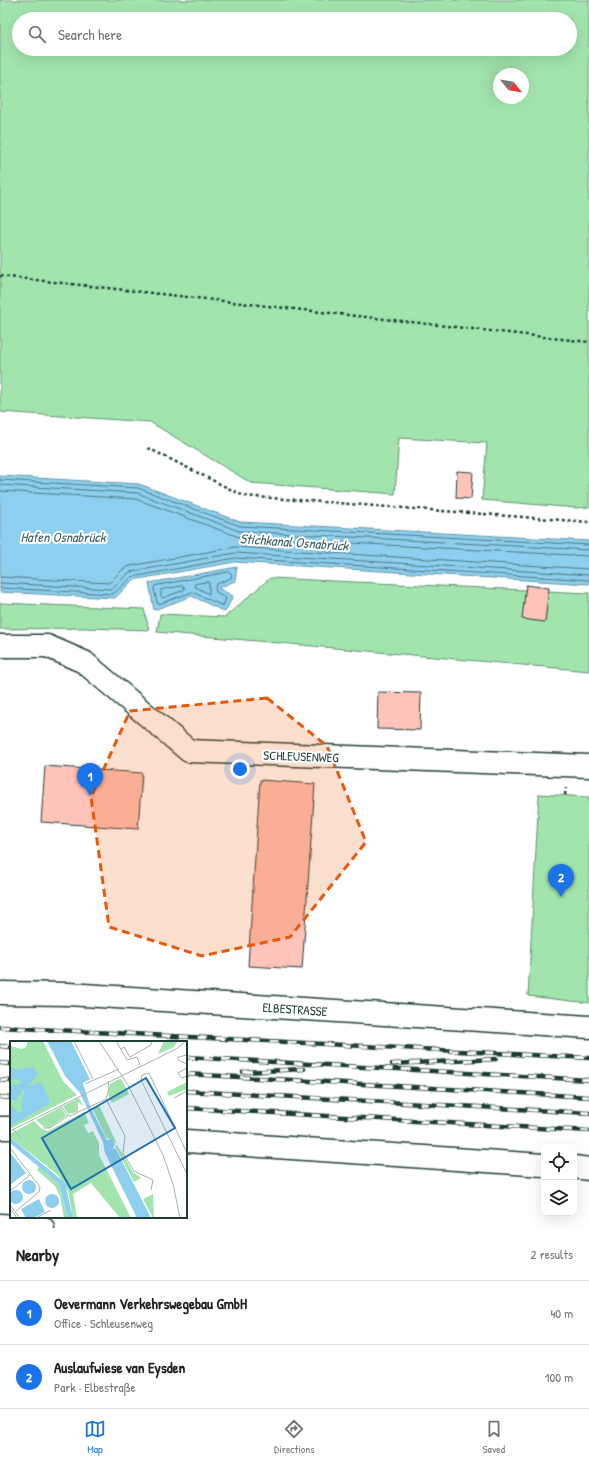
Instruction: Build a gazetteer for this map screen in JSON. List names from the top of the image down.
{
  "streets": {
    "street": ["SCHLEUSENWEG", "ELBESTRASSE"]
  },
  "water": ["Hafen Osnabrück", "Stichkanal Osnabrück"],
  "north": "bottom right",
  "page": {
    "search": "Search here",
    "pins": ["1", "2"],
    "heading": ["Nearby", "2 results"],
    "list": [
      {
        "mark": "1",
        "name": "Oevermann Verkehrswegebau GmbH",
        "note": "Office · Schleusenweg",
        "value": "40 m"
      },
      {
        "mark": "2",
        "name": "Auslaufwiese van Eysden",
        "note": "Park · Elbestraße",
        "value": "100 m"
      }
    ],
    "nav": ["Map", "Directions", "Saved"]
  }
}
